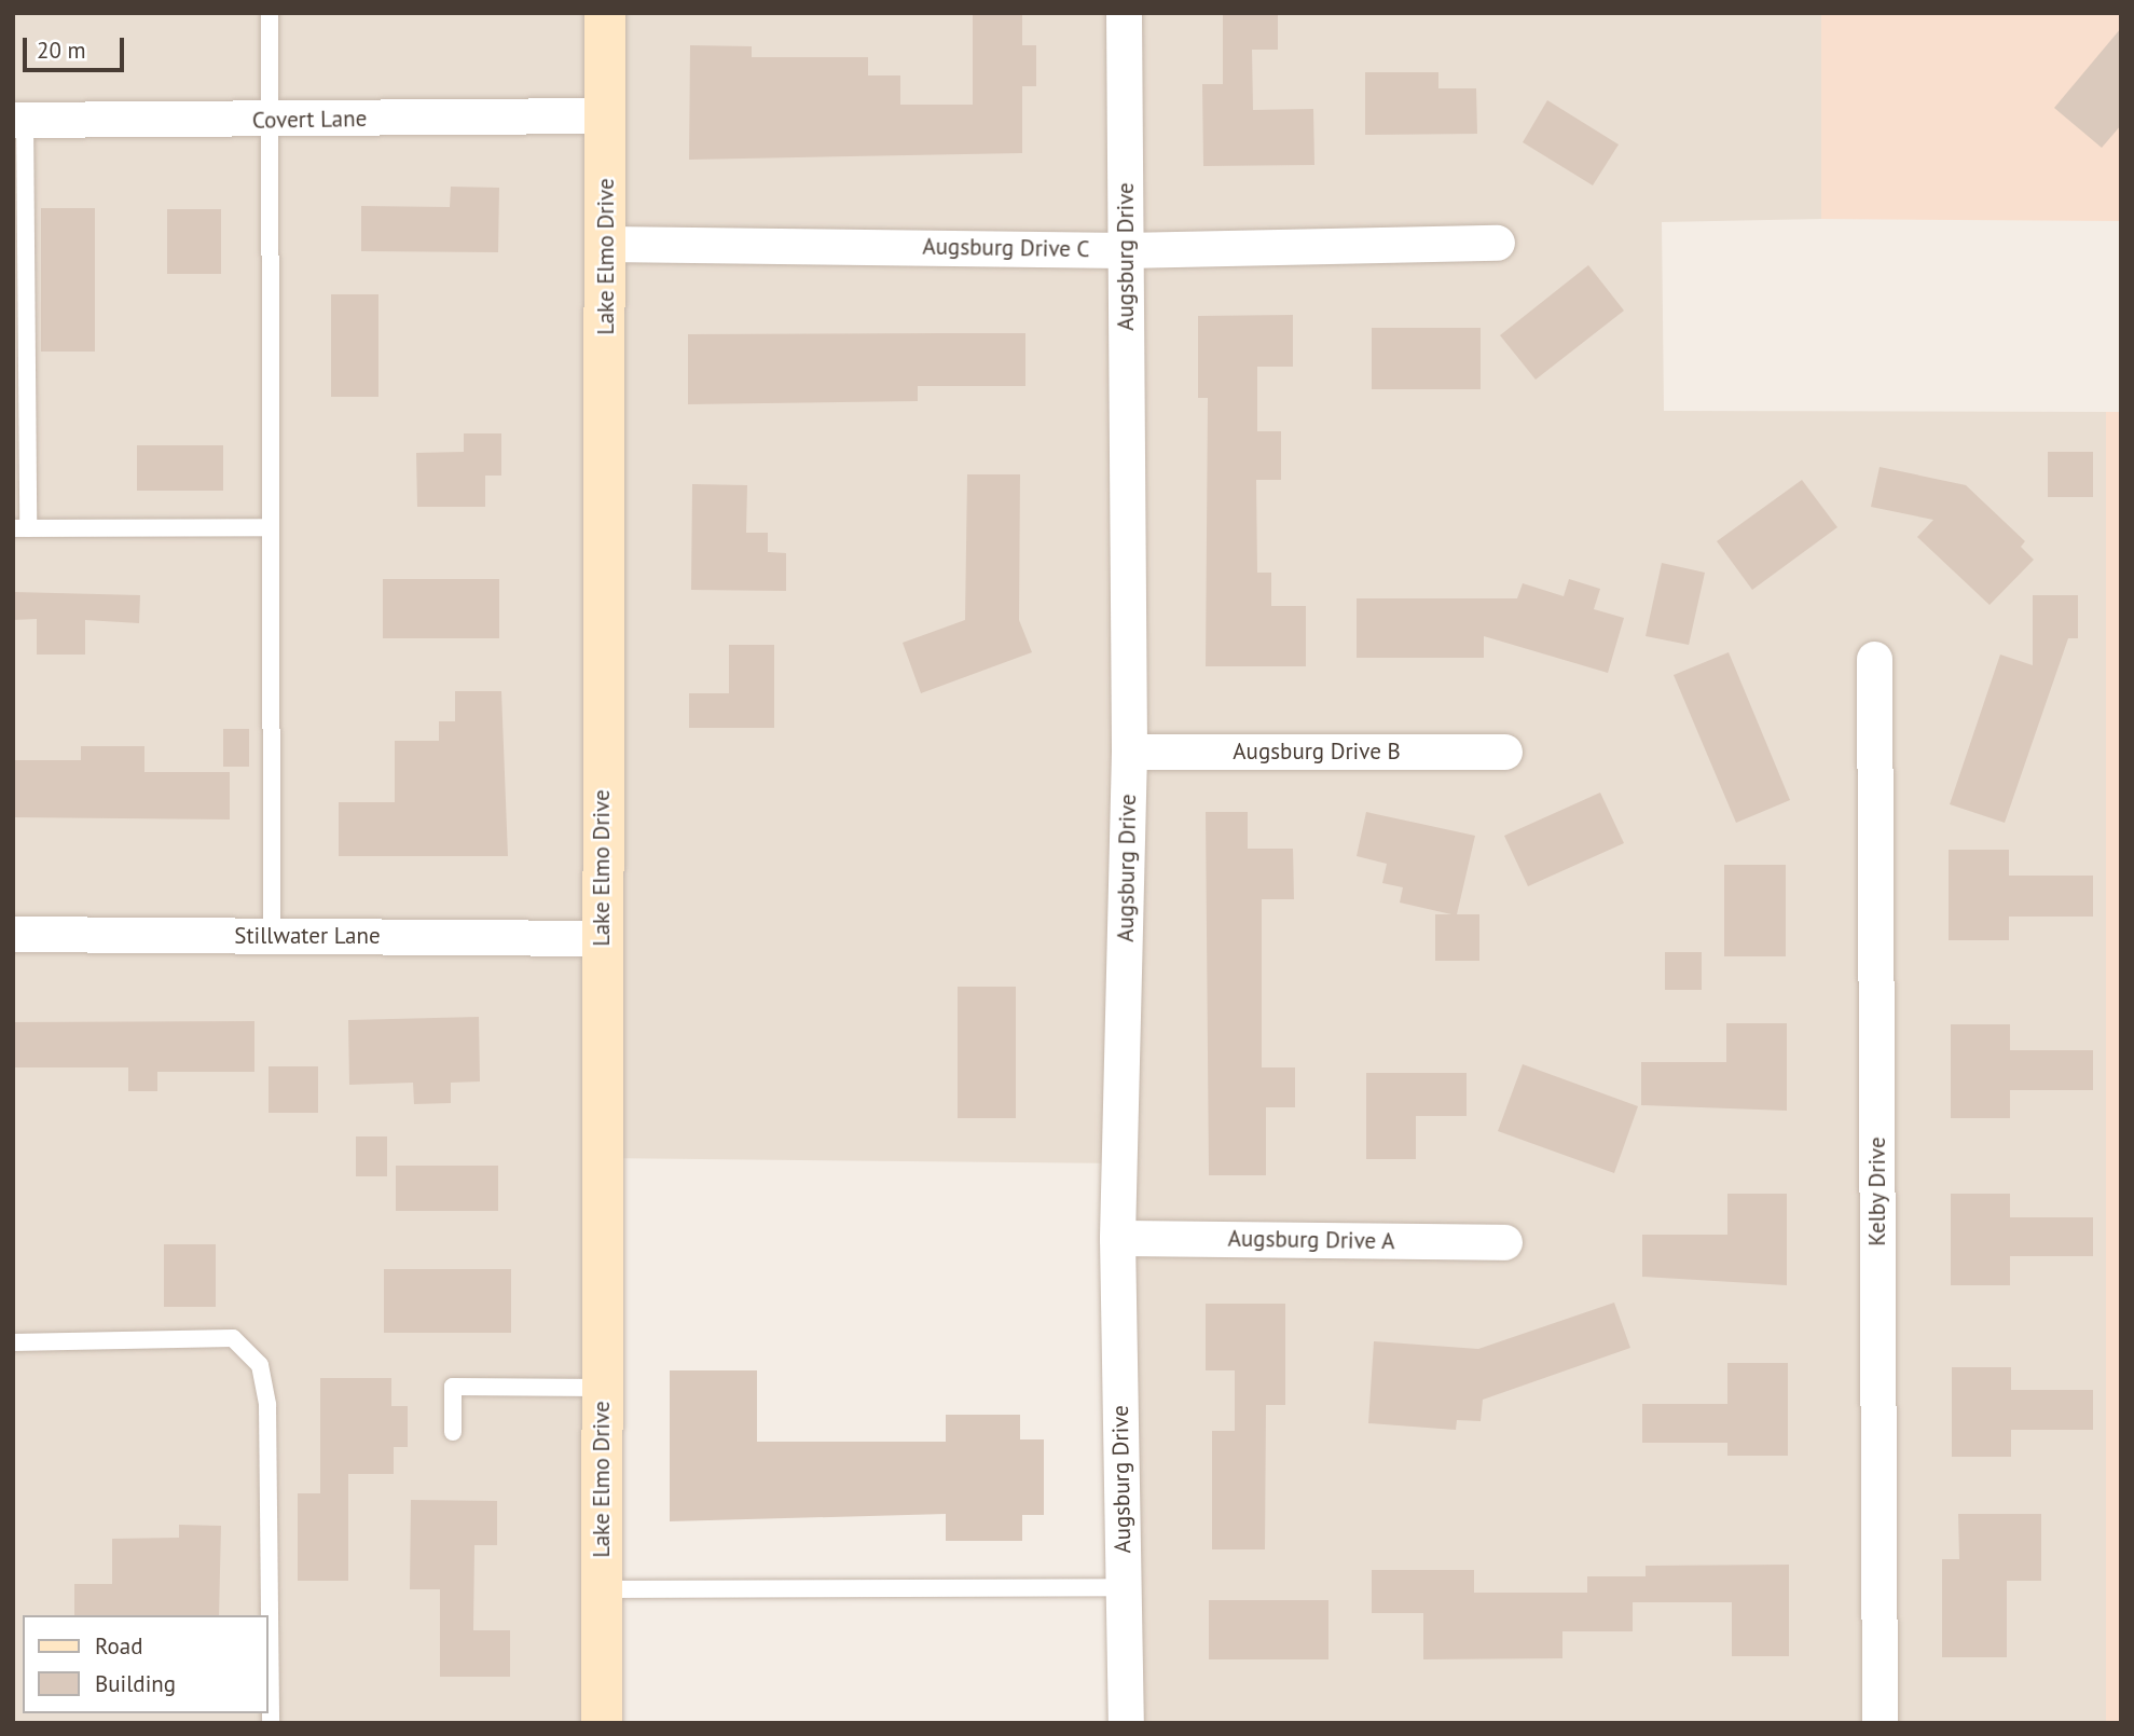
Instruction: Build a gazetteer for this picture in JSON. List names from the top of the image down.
{
  "streets": {
    "street": [
      "Covert Lane",
      "Augsburg Drive C",
      "Lake Elmo Drive",
      "Augsburg Drive",
      "Augsburg Drive B",
      "Stillwater Lane",
      "Kelby Drive",
      "Augsburg Drive A"
    ]
  },
  "crossings": [
    ["Covert Lane", "Lake Elmo Drive"],
    ["Augsburg Drive C", "Lake Elmo Drive"],
    ["Augsburg Drive C", "Augsburg Drive"],
    ["Lake Elmo Drive", "Stillwater Lane"],
    ["Augsburg Drive", "Augsburg Drive B"],
    ["Augsburg Drive", "Augsburg Drive A"]
  ],
  "legend": ["Road", "Building"],
  "scale_bar": "20 m"
}
